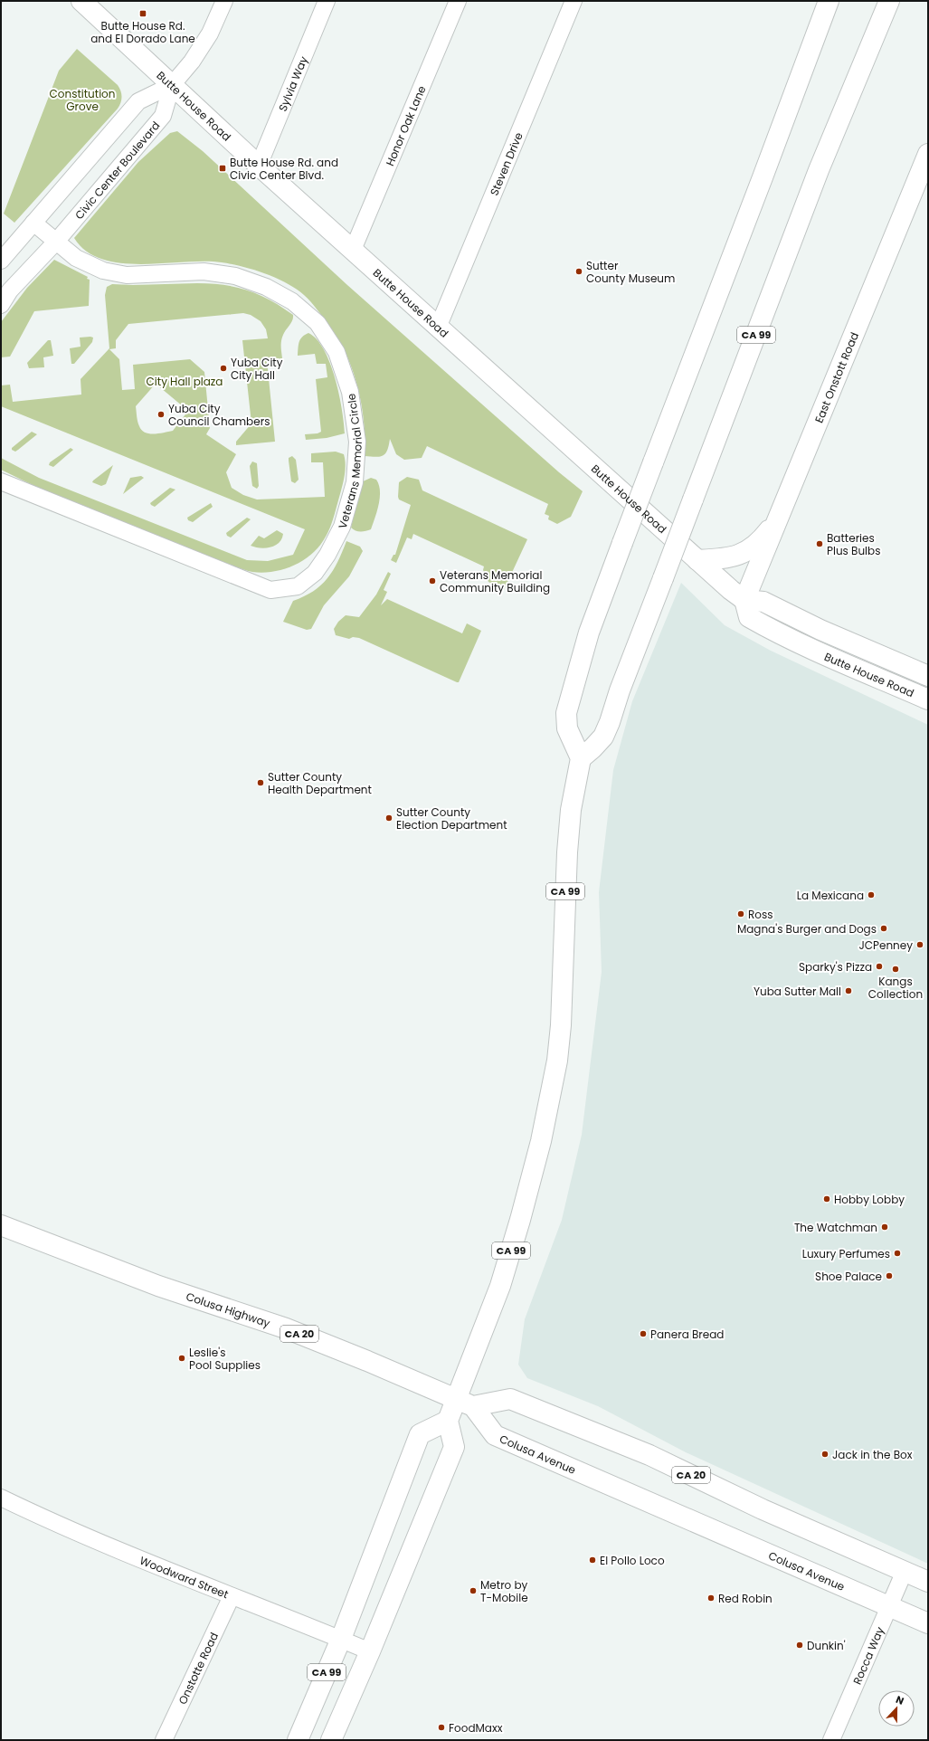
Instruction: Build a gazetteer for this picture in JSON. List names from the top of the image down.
{
  "streets": {
    "main road": [
      "Butte House Road",
      "CA 99",
      "East Onstott Road",
      "Colusa Highway",
      "CA 20",
      "Colusa Avenue"
    ],
    "street": [
      "Sylvia Way",
      "Honor Oak Lane",
      "Steven Drive",
      "Civic Center Boulevard",
      "Veterans Memorial Circle",
      "Woodward Street",
      "Rocca Way",
      "Onstotte Road"
    ]
  },
  "crossings": [
    ["Sylvia Way", "Butte House Road"],
    ["Butte House Road", "Honor Oak Lane"],
    ["Butte House Road", "Steven Drive"],
    ["Butte House Road", "Civic Center Boulevard"],
    ["Butte House Road", "East Onstott Road"],
    ["Civic Center Boulevard", "Veterans Memorial Circle"],
    ["CA 99", "Colusa Highway"],
    ["CA 99", "CA 20"],
    ["CA 99", "Colusa Avenue"],
    ["CA 99", "Woodward Street"],
    ["Colusa Highway", "CA 20"],
    ["Colusa Highway", "Colusa Avenue"],
    ["CA 20", "Colusa Avenue"],
    ["CA 20", "Rocca Way"],
    ["Colusa Avenue", "Rocca Way"],
    ["Woodward Street", "Onstotte Road"]
  ],
  "parks": ["Constitution Grove", "City Hall plaza"],
  "places": {
    "transit": ["Butte House Rd. and El Dorado Lane", "Butte House Rd. and Civic Center Blvd."],
    "other": [
      "Sutter County Museum",
      "Yuba City City Hall",
      "Yuba City Council Chambers",
      "Batteries Plus Bulbs",
      "Veterans Memorial Community Building",
      "Sutter County Health Department",
      "Sutter County Election Department",
      "La Mexicana",
      "Ross",
      "Magna's Burger and Dogs",
      "JCPenney",
      "Sparky's Pizza",
      "Kangs Collection",
      "Yuba Sutter Mall",
      "Hobby Lobby",
      "The Watchman",
      "Luxury Perfumes",
      "Shoe Palace",
      "Panera Bread",
      "Leslie's Pool Supplies",
      "Jack in the Box",
      "El Pollo Loco",
      "Metro by T-Mobile",
      "Red Robin",
      "Dunkin'",
      "FoodMaxx"
    ]
  },
  "north": "top"
}
